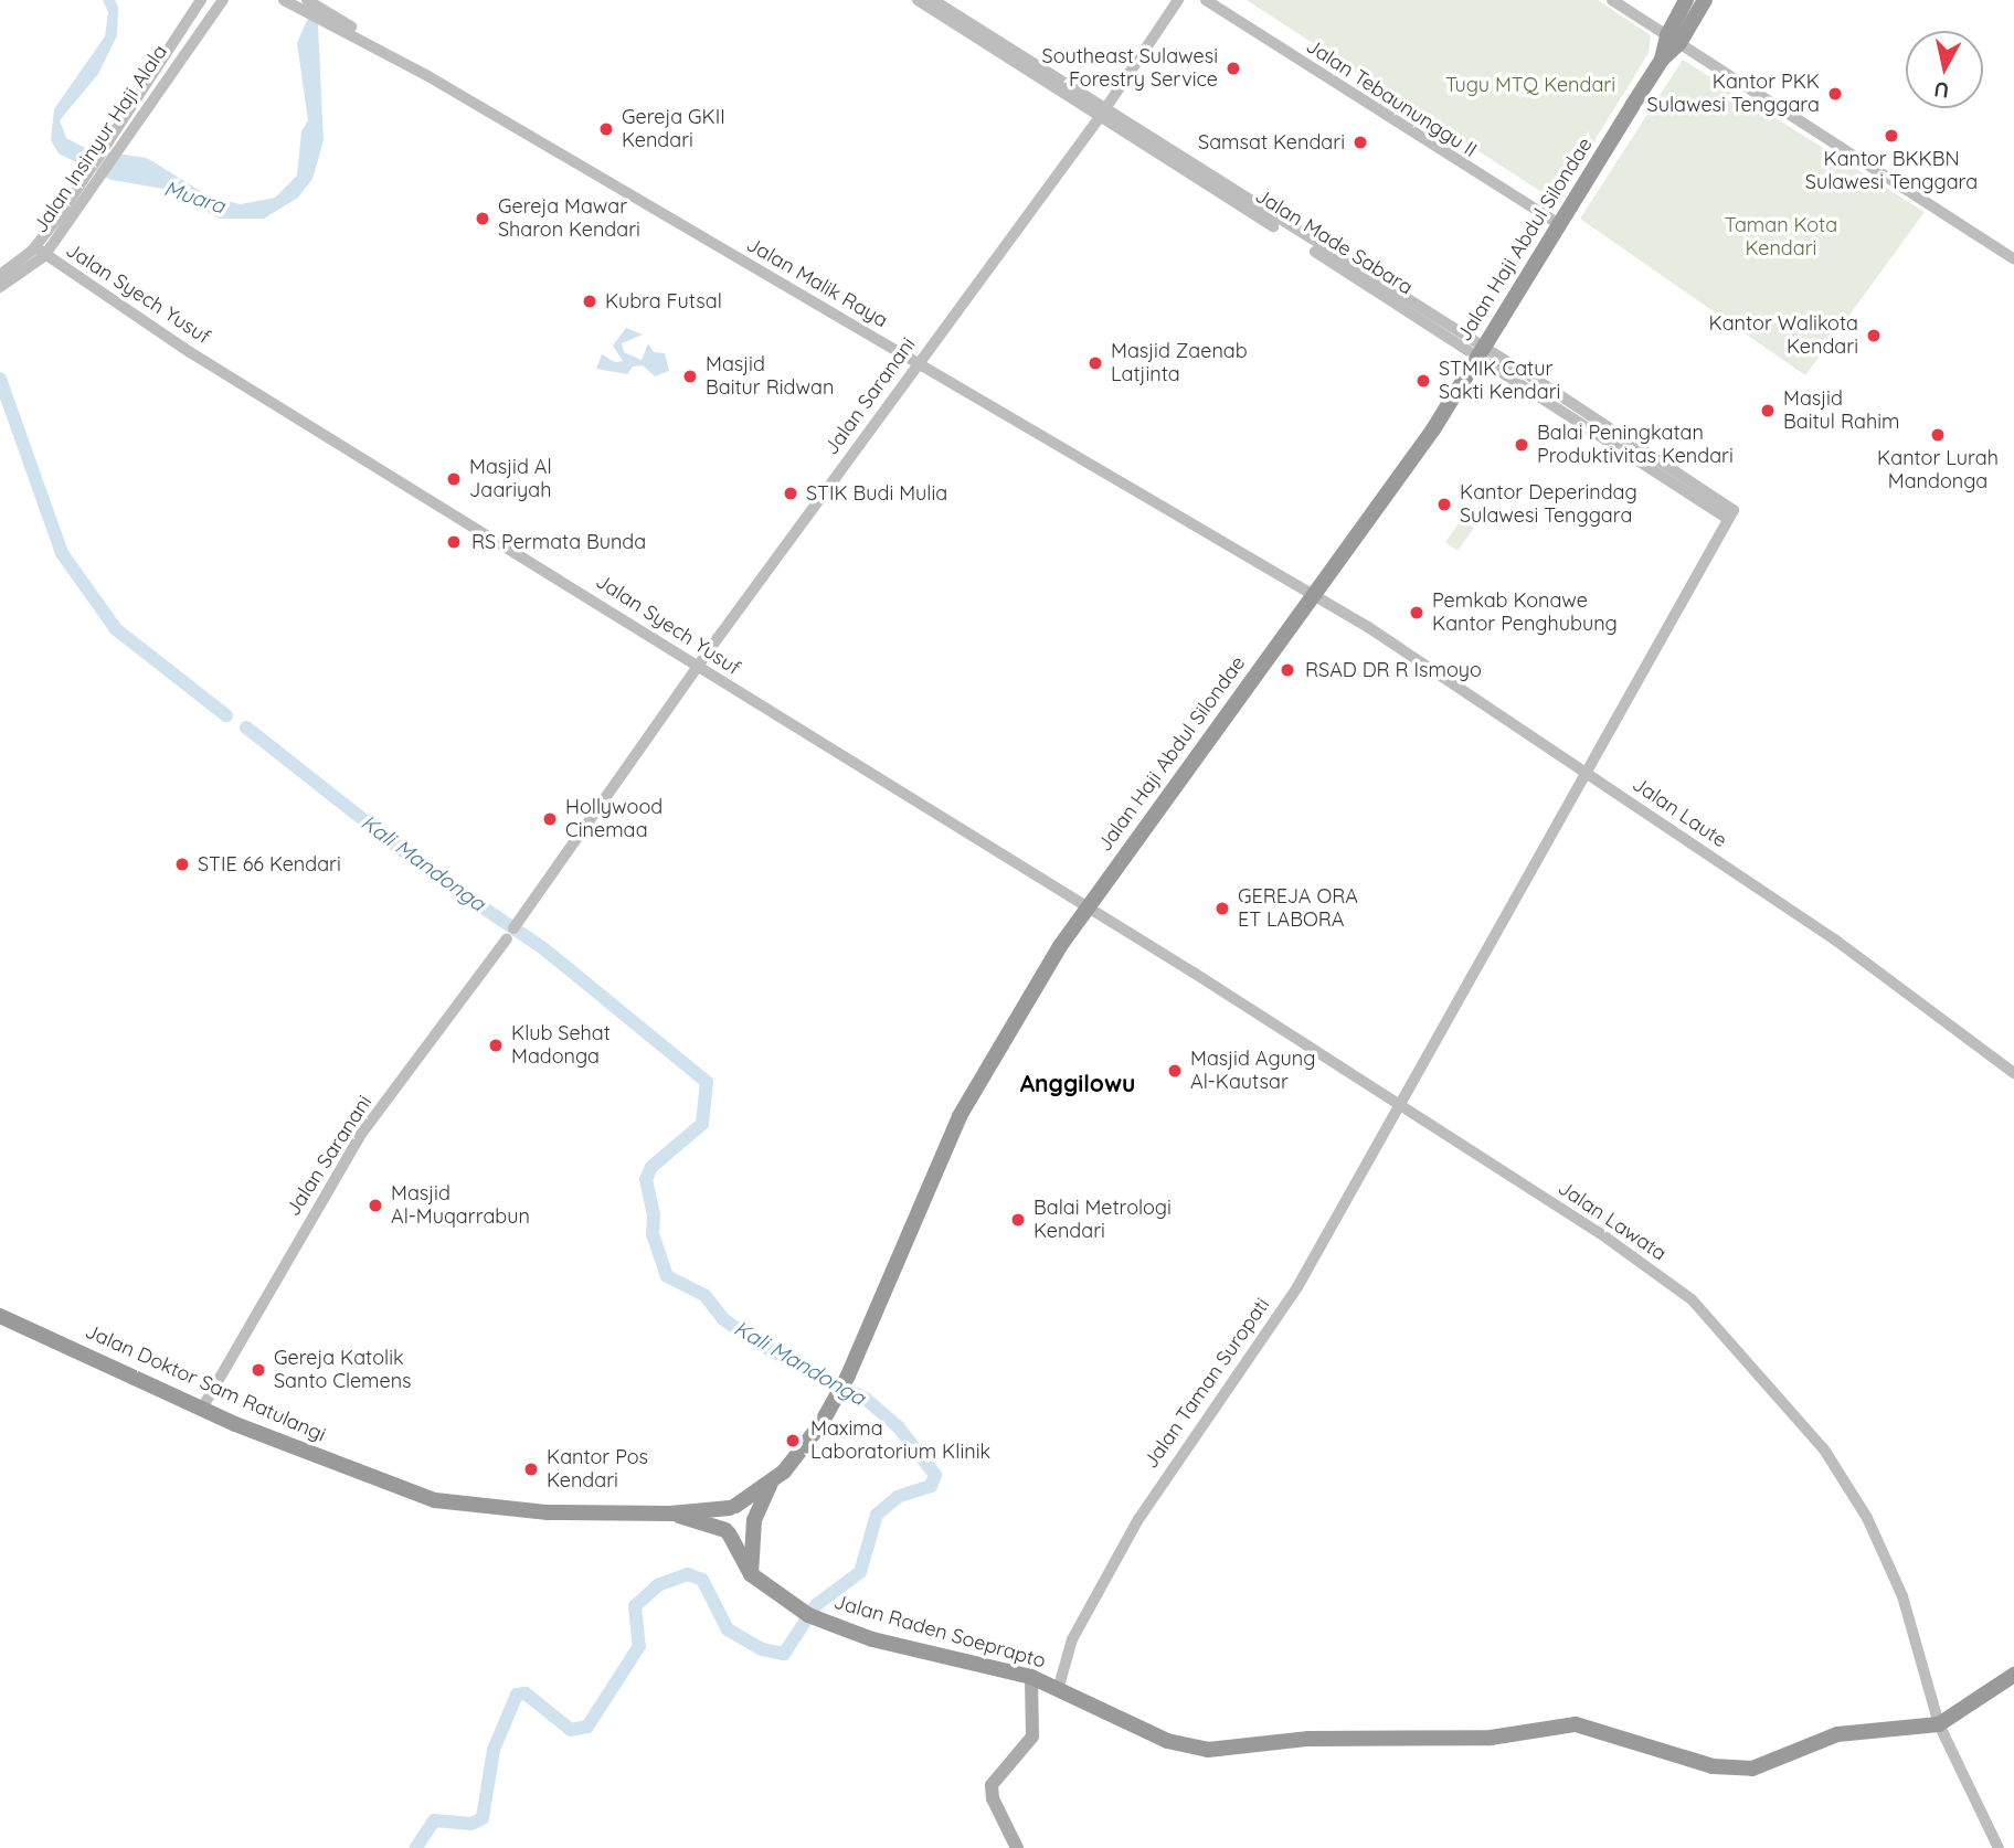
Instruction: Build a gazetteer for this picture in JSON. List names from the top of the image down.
{
  "streets": {
    "highway": ["Jalan Haji Abdul Silondae", "Jalan Doktor Sam Ratulangi", "Jalan Raden Soeprapto"],
    "street": [
      "Jalan Tebaununggu II",
      "Jalan Insinyur Haji Alala",
      "Jalan Made Sabara",
      "Jalan Malik Raya",
      "Jalan Syech Yusuf",
      "Jalan Saranani",
      "Jalan Laute",
      "Jalan Lawata",
      "Jalan Taman Suropati"
    ]
  },
  "crossings": [
    ["Jalan Tebaununggu II", "Jalan Haji Abdul Silondae"],
    ["Jalan Insinyur Haji Alala", "Jalan Syech Yusuf"],
    ["Jalan Haji Abdul Silondae", "Jalan Made Sabara"],
    ["Jalan Haji Abdul Silondae", "Jalan Malik Raya"],
    ["Jalan Haji Abdul Silondae", "Jalan Syech Yusuf"],
    ["Jalan Haji Abdul Silondae", "Jalan Laute"],
    ["Jalan Haji Abdul Silondae", "Jalan Lawata"],
    ["Jalan Made Sabara", "Jalan Saranani"],
    ["Jalan Made Sabara", "Jalan Taman Suropati"],
    ["Jalan Malik Raya", "Jalan Saranani"],
    ["Jalan Malik Raya", "Jalan Laute"],
    ["Jalan Syech Yusuf", "Jalan Saranani"],
    ["Jalan Syech Yusuf", "Jalan Lawata"],
    ["Jalan Saranani", "Jalan Doktor Sam Ratulangi"],
    ["Jalan Laute", "Jalan Taman Suropati"],
    ["Jalan Lawata", "Jalan Taman Suropati"],
    ["Jalan Lawata", "Jalan Raden Soeprapto"],
    ["Jalan Doktor Sam Ratulangi", "Jalan Raden Soeprapto"],
    ["Jalan Taman Suropati", "Jalan Raden Soeprapto"]
  ],
  "districts": ["Anggilowu"],
  "water": ["Muara", "Kali Mandonga"],
  "parks": ["Tugu MTQ Kendari", "Taman Kota Kendari"],
  "places": [
    "Southeast Sulawesi Forestry Service",
    "Kantor PKK Sulawesi Tenggara",
    "Gereja GKII Kendari",
    "Kantor BKKBN Sulawesi Tenggara",
    "Samsat Kendari",
    "Gereja Mawar Sharon Kendari",
    "Kubra Futsal",
    "Kantor Walikota Kendari",
    "Masjid Zaenab Latjinta",
    "Masjid Baitur Ridwan",
    "STMIK Catur Sakti Kendari",
    "Masjid Baitul Rahim",
    "Kantor Lurah Mandonga",
    "Balai Peningkatan Produktivitas Kendari",
    "Masjid Al Jaariyah",
    "STIK Budi Mulia",
    "Kantor Deperindag Sulawesi Tenggara",
    "RS Permata Bunda",
    "Pemkab Konawe Kantor Penghubung",
    "RSAD DR R Ismoyo",
    "Hollywood Cinemaa",
    "STIE 66 Kendari",
    "GEREJA ORA ET LABORA",
    "Klub Sehat Madonga",
    "Masjid Agung Al-Kautsar",
    "Masjid Al-Muqarrabun",
    "Balai Metrologi Kendari",
    "Gereja Katolik Santo Clemens",
    "Maxima Laboratorium Klinik",
    "Kantor Pos Kendari"
  ],
  "north": "bottom"
}
